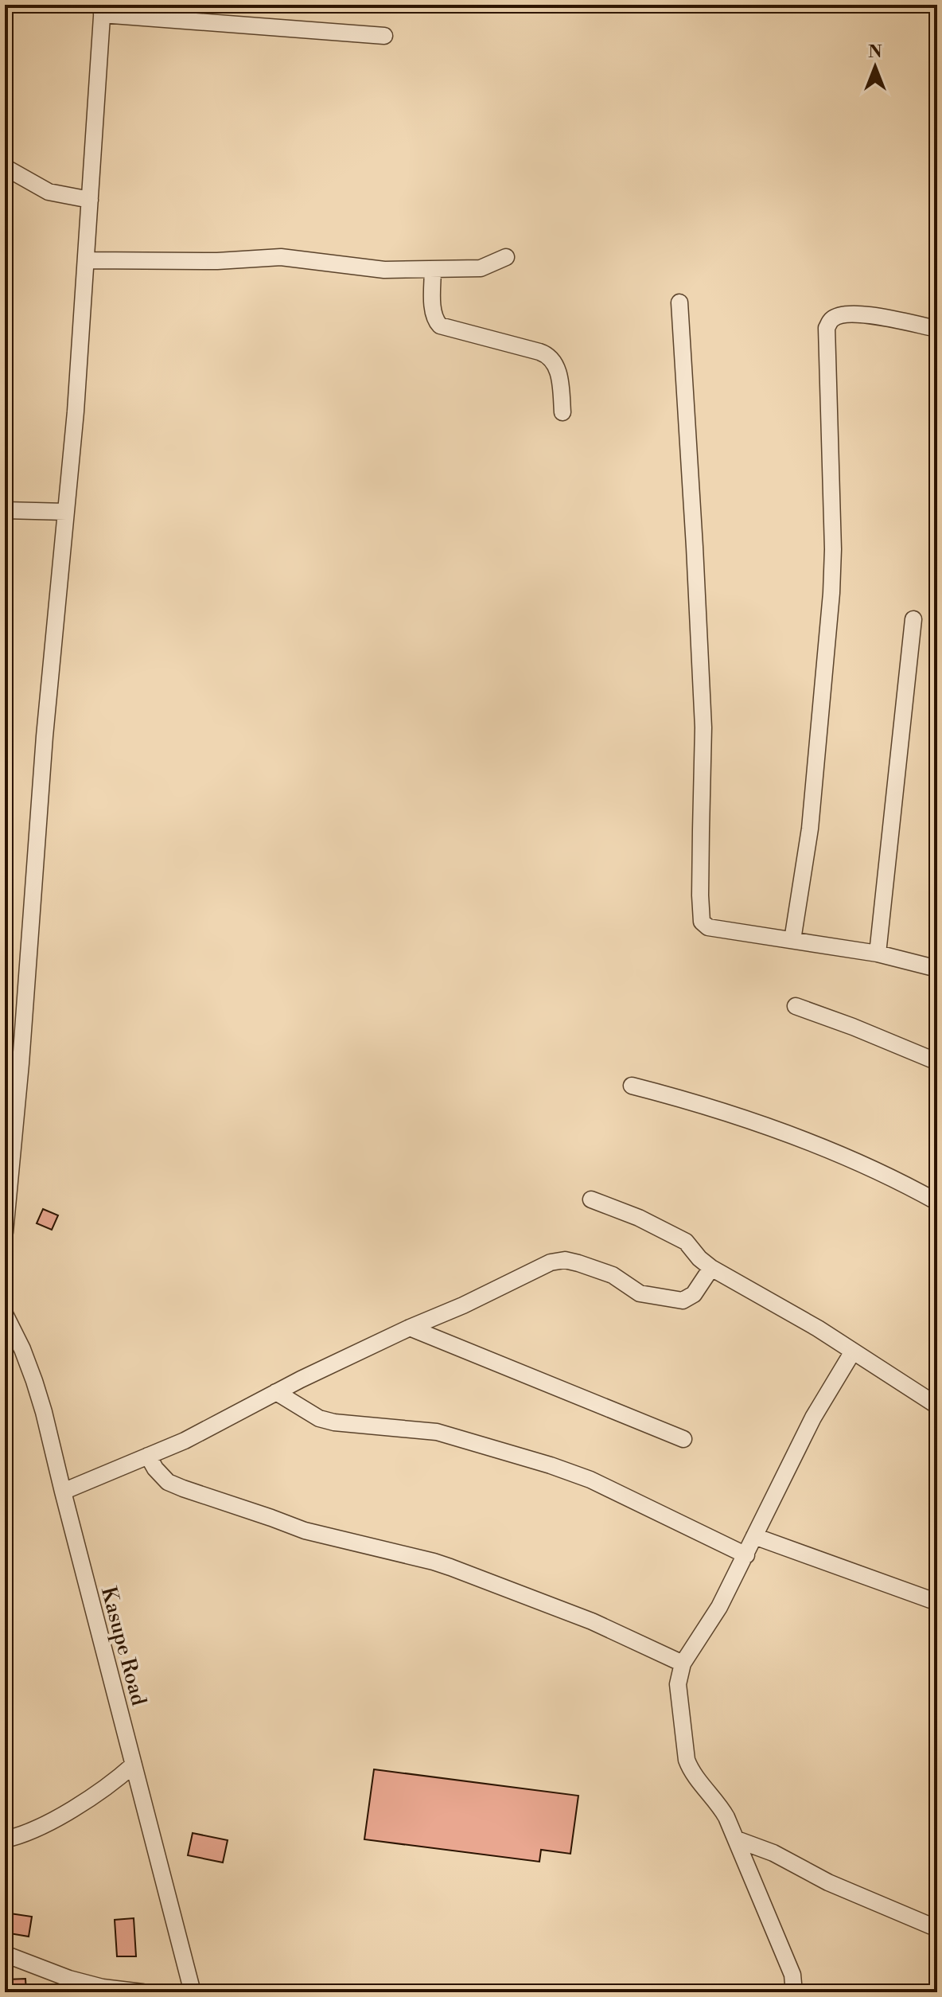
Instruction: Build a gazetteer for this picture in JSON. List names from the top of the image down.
{
  "streets": {
    "street": ["Kasupe Road"]
  },
  "north": "top"
}
